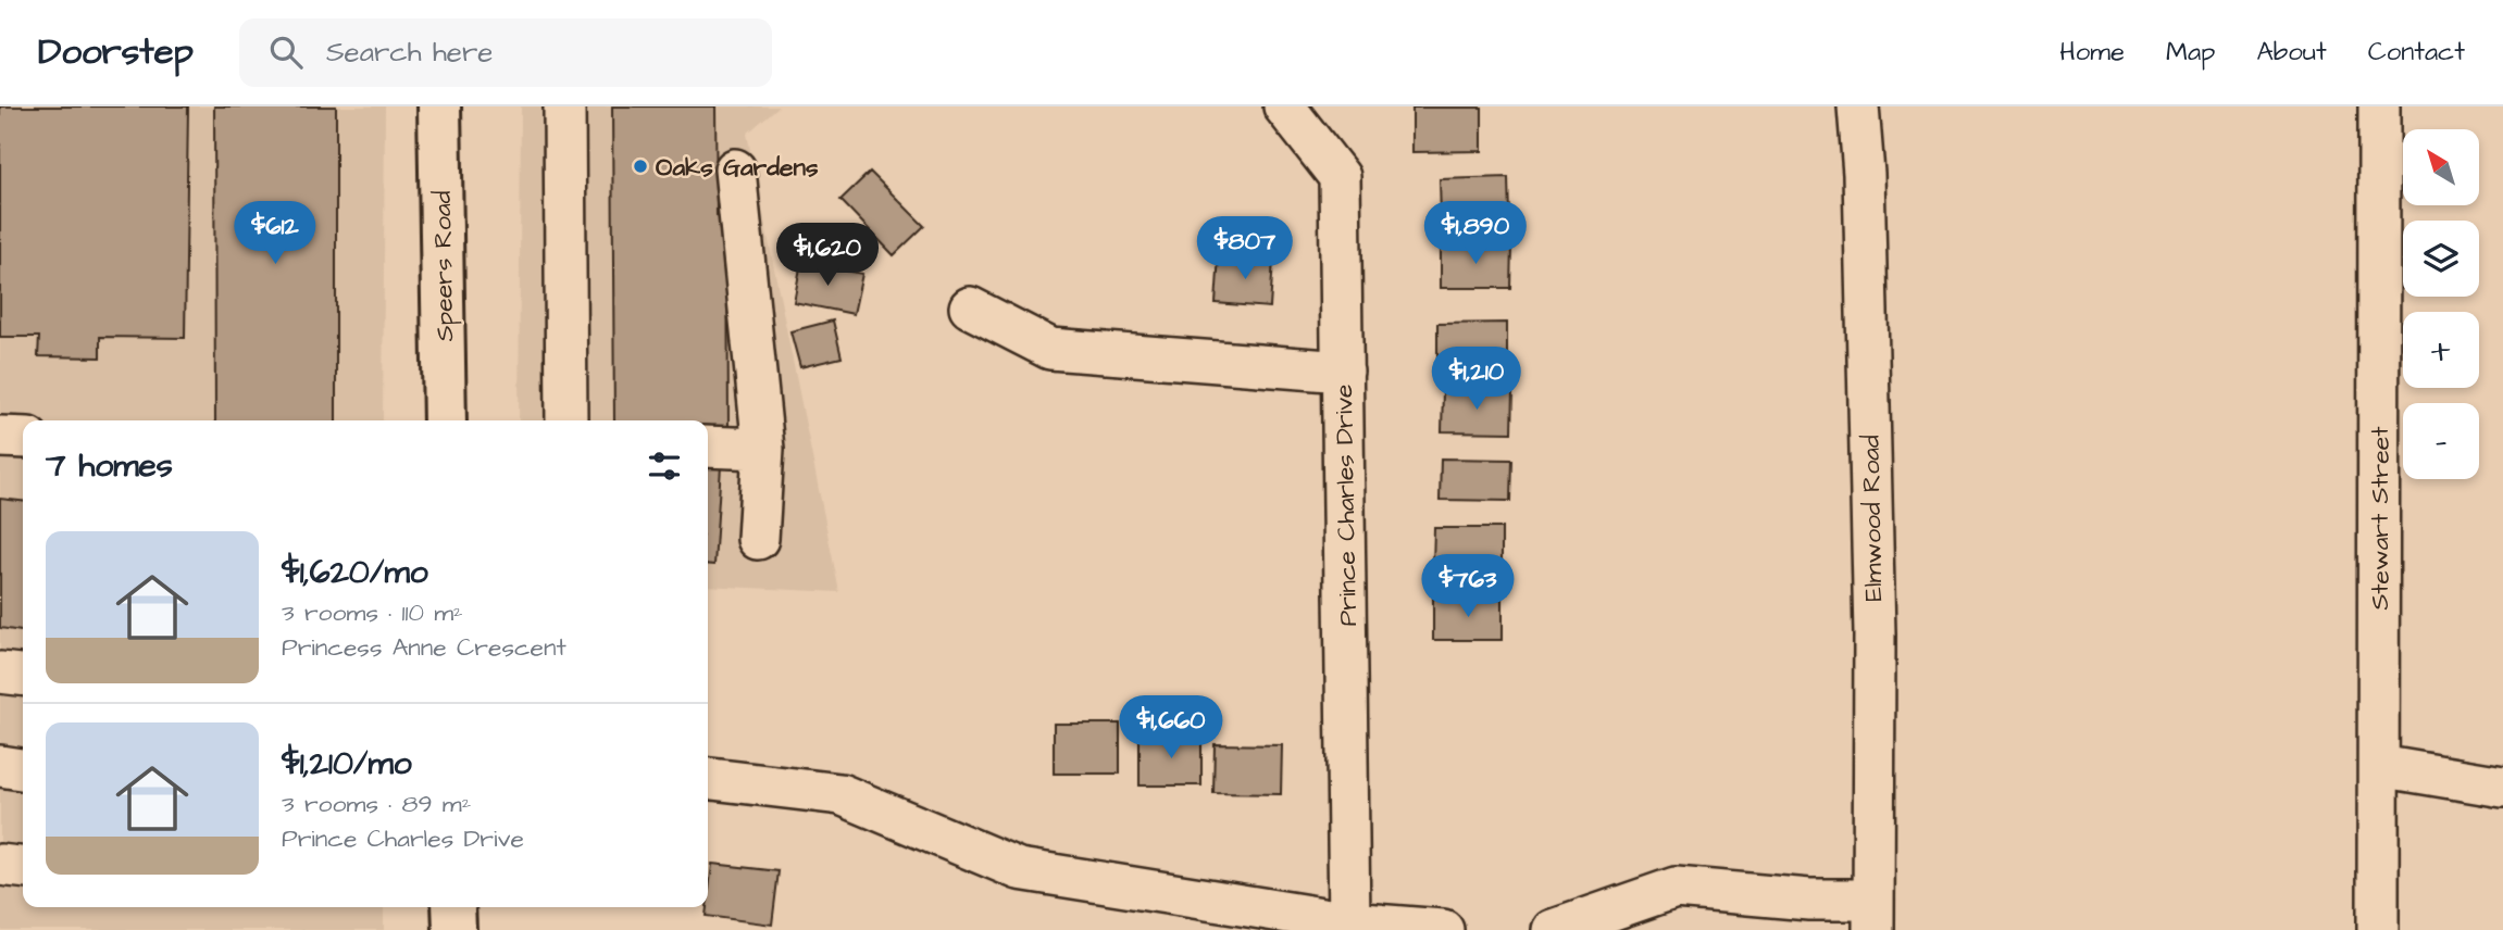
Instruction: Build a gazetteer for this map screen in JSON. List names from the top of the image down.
{
  "streets": {
    "main road": ["Speers Road"],
    "street": ["Prince Charles Drive", "Elmwood Road", "Stewart Street"]
  },
  "places": ["Oaks Gardens"],
  "north": "top left",
  "page": {
    "header": "Doorstep",
    "search": "Search here",
    "nav": [
      "Home",
      "Map",
      "About",
      "Contact"
    ],
    "map_buttons": ["+", "−"],
    "price": [
      "$612",
      "$1,890",
      "$807",
      "$1,620",
      "$1,210",
      "$763",
      "$1,660"
    ],
    "heading": "7 homes",
    "list": [
      {
        "name": "$1,620/mo",
        "note": "3 rooms · 110 m² · Princess Anne Crescent"
      },
      {
        "name": "$1,210/mo",
        "note": "3 rooms · 89 m² · Prince Charles Drive"
      }
    ]
  }
}
